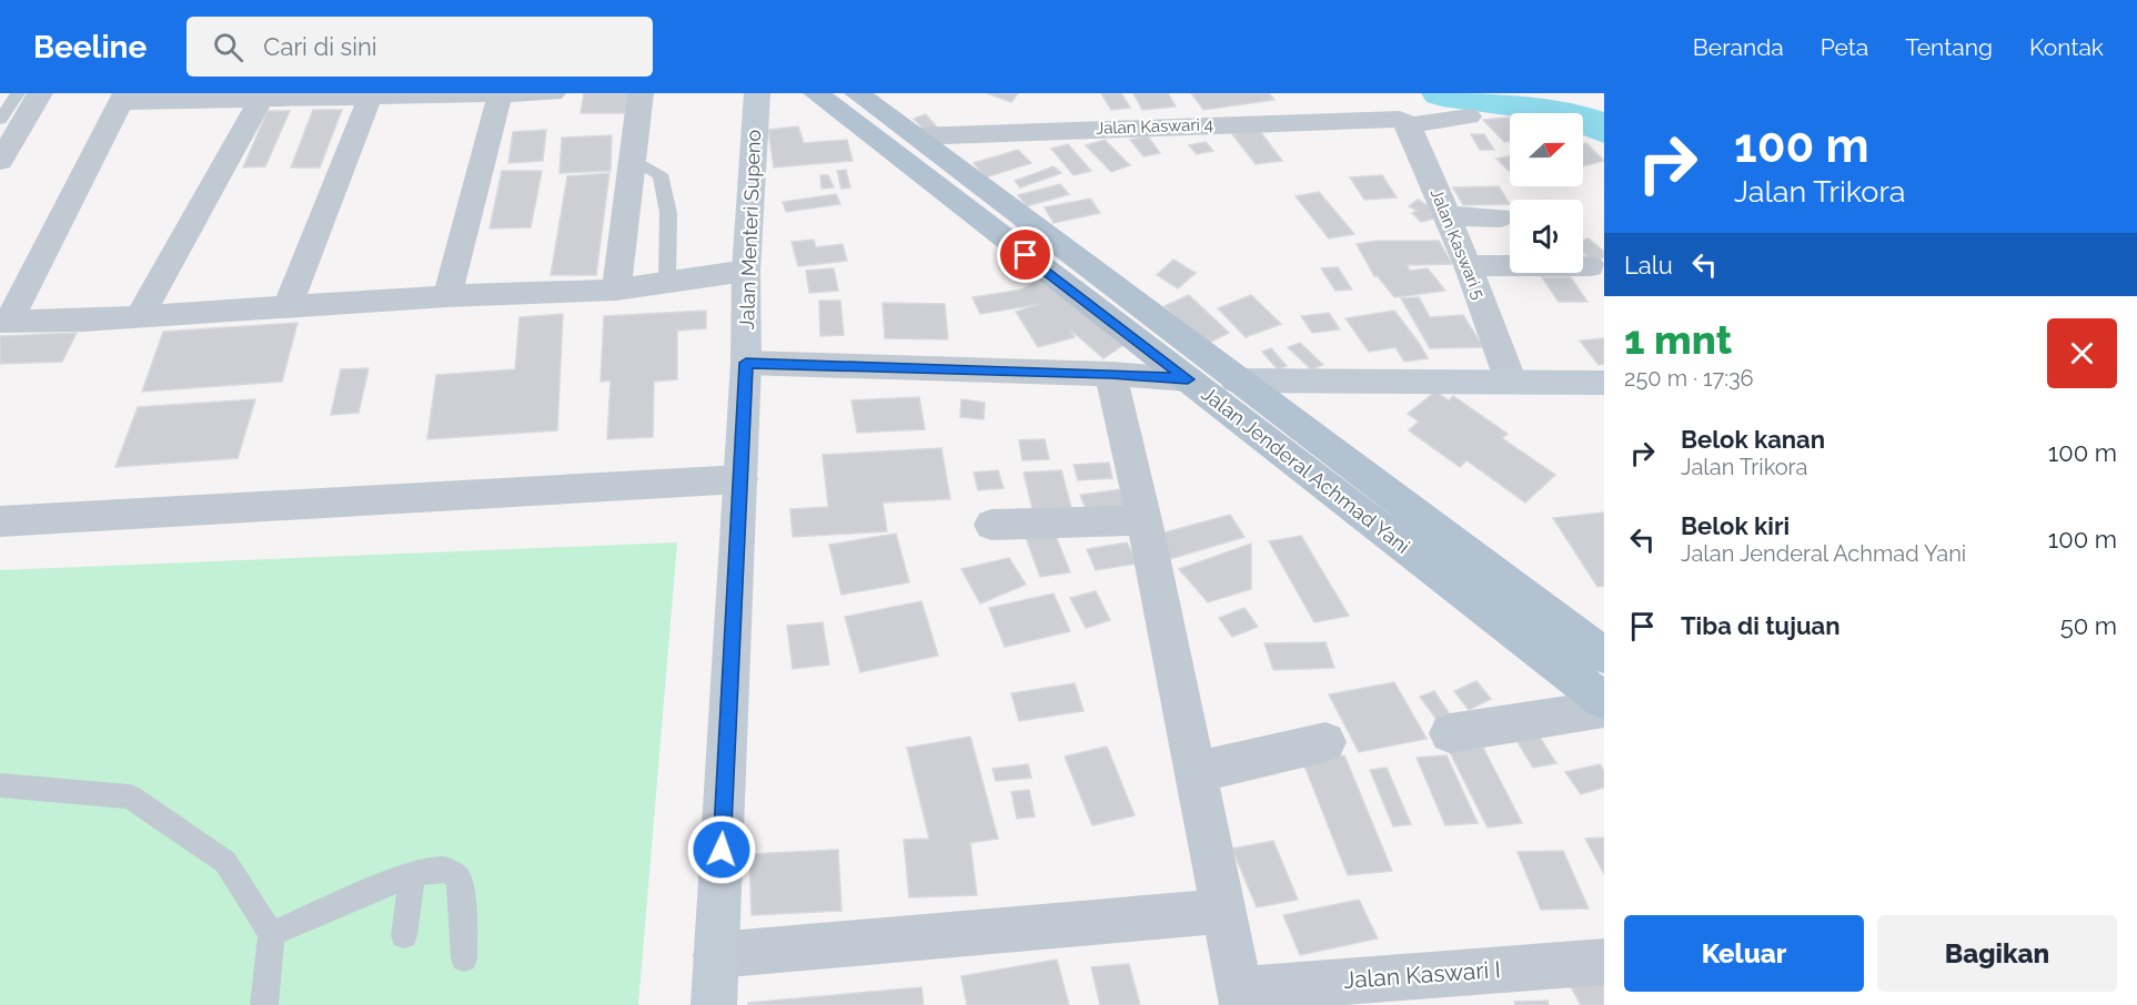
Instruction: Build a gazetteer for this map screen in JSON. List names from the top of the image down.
{
  "streets": {
    "main road": ["Jalan Menteri Supeno", "Jalan Jenderal Achmad Yani"],
    "street": ["Jalan Kaswari 4", "Jalan Kaswari 5", "Jalan Kaswari I"]
  },
  "crossings": [
    ["Jalan Kaswari 4", "Jalan Kaswari 5"],
    ["Jalan Kaswari 4", "Jalan Jenderal Achmad Yani"]
  ],
  "north": "right",
  "page": {
    "header": "Beeline",
    "search": "Cari di sini",
    "nav": [
      "Beranda",
      "Peta",
      "Tentang",
      "Kontak"
    ],
    "turn": ["100 m", "Jalan Trikora"],
    "then": "Lalu",
    "heading": ["1 mnt", "250 m · 17:36"],
    "list": [
      {
        "name": "Belok kanan",
        "note": "Jalan Trikora",
        "value": "100 m"
      },
      {
        "name": "Belok kiri",
        "note": "Jalan Jenderal Achmad Yani",
        "value": "100 m"
      },
      {
        "name": "Tiba di tujuan",
        "value": "50 m"
      }
    ],
    "buttons": ["Keluar", "Bagikan"]
  }
}
